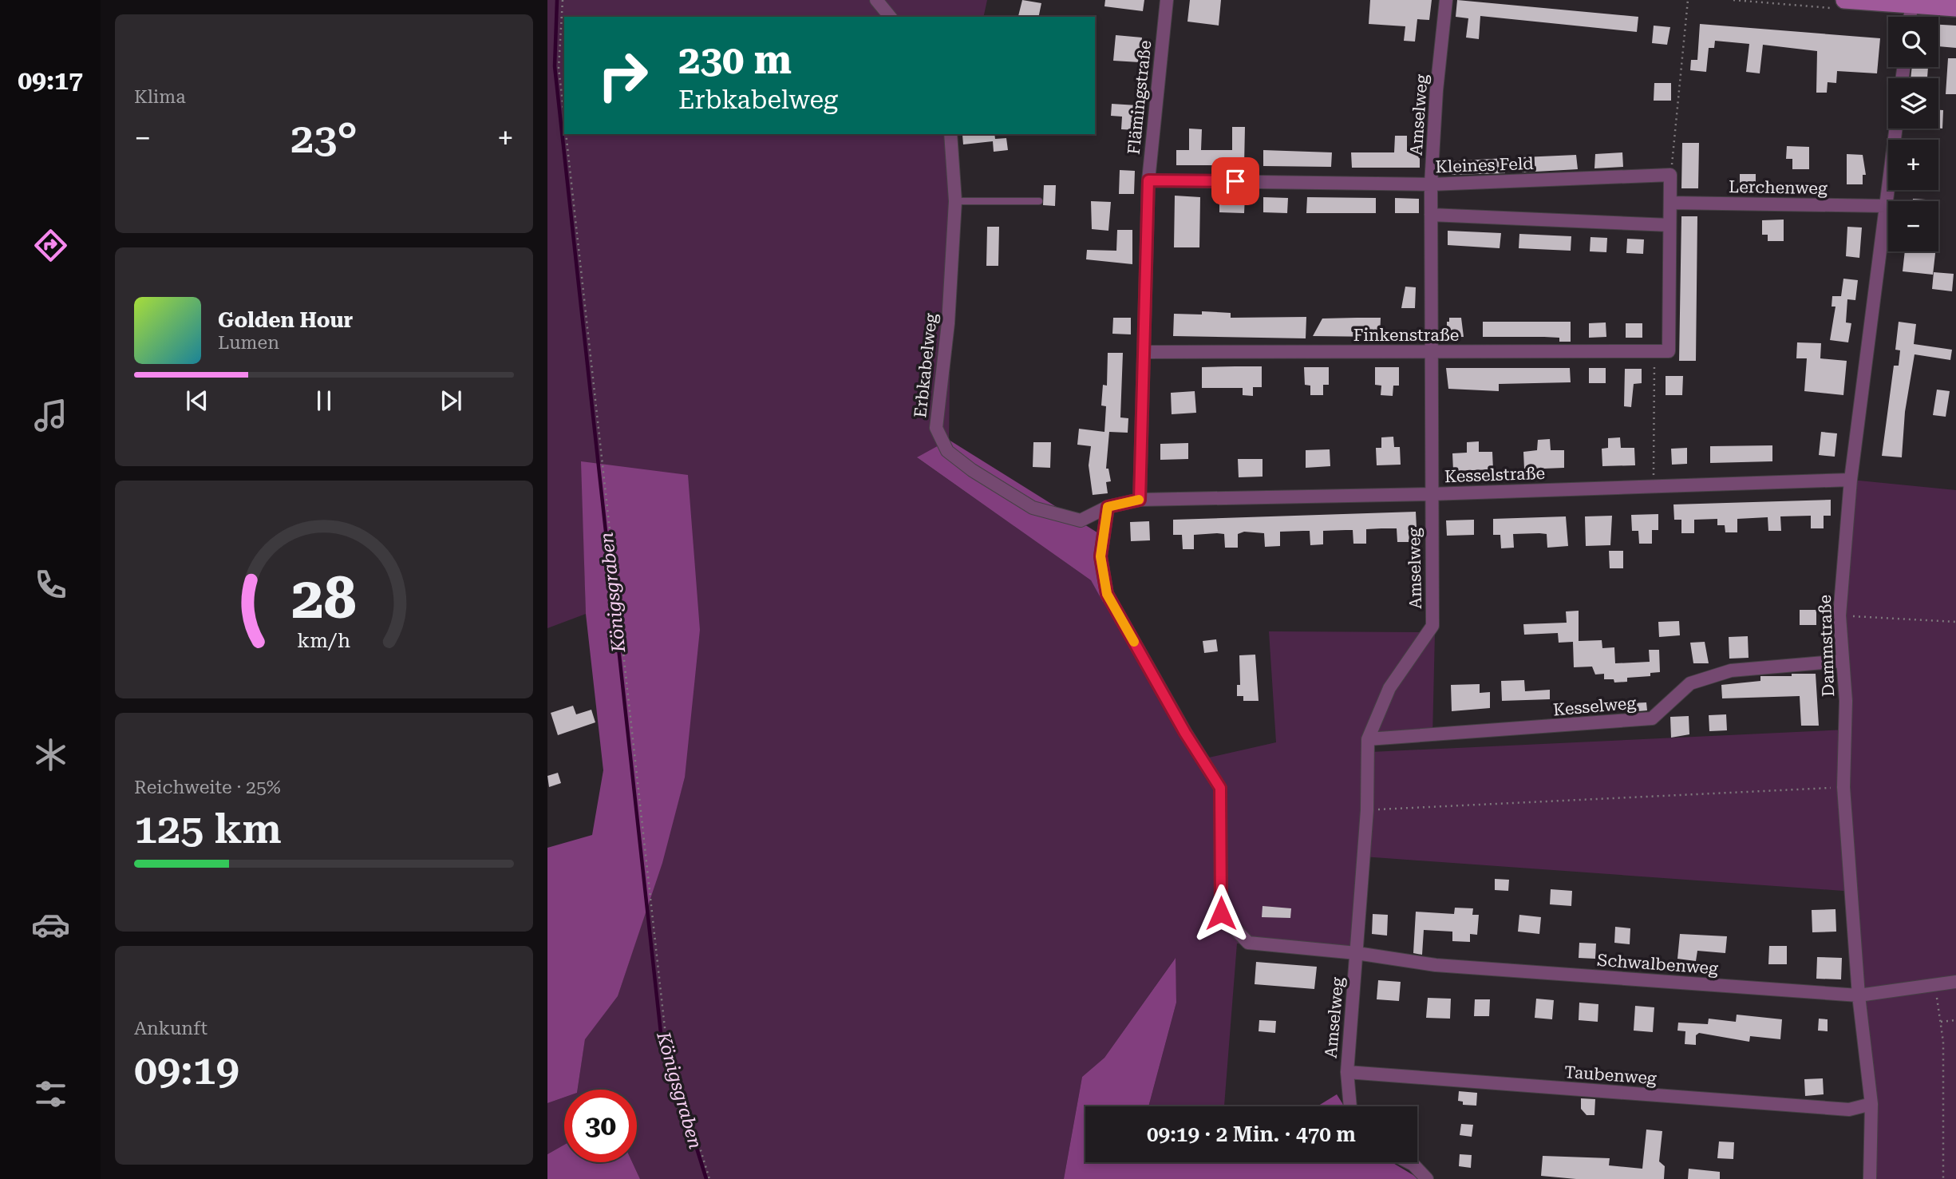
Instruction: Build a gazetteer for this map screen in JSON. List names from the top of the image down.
{
  "streets": {
    "street": [
      "Flämingstraße",
      "Amselweg",
      "Kleines Feld",
      "Lerchenweg",
      "Finkenstraße",
      "Erbkabelweg",
      "Kesselstraße",
      "Dammstraße",
      "Kesselweg",
      "Schwalbenweg",
      "Taubenweg"
    ]
  },
  "crossings": [
    ["Flämingstraße", "Kleines Feld"],
    ["Flämingstraße", "Finkenstraße"],
    ["Flämingstraße", "Erbkabelweg"],
    ["Flämingstraße", "Kesselstraße"],
    ["Amselweg", "Kleines Feld"],
    ["Amselweg", "Finkenstraße"],
    ["Amselweg", "Kesselstraße"],
    ["Amselweg", "Kesselweg"],
    ["Amselweg", "Schwalbenweg"],
    ["Amselweg", "Taubenweg"],
    ["Lerchenweg", "Dammstraße"],
    ["Erbkabelweg", "Kesselstraße"],
    ["Erbkabelweg", "Schwalbenweg"],
    ["Kesselstraße", "Dammstraße"],
    ["Dammstraße", "Kesselweg"],
    ["Dammstraße", "Schwalbenweg"],
    ["Dammstraße", "Taubenweg"]
  ],
  "water": ["Königsgraben"],
  "page": {
    "tabs": "09:17",
    "tile": [
      "Klima",
      ["Reichweite · 25%", "125 km"],
      ["Ankunft", "09:19"]
    ],
    "map_buttons": ["+", "−"],
    "turn": ["230 m", "Erbkabelweg"],
    "heat": ["−", "23°", "+"],
    "song": ["Golden Hour", "Lumen"],
    "limit": "30",
    "trip": "09:19 · 2 Min. · 470 m",
    "gauge": ["28", "km/h"]
  }
}
